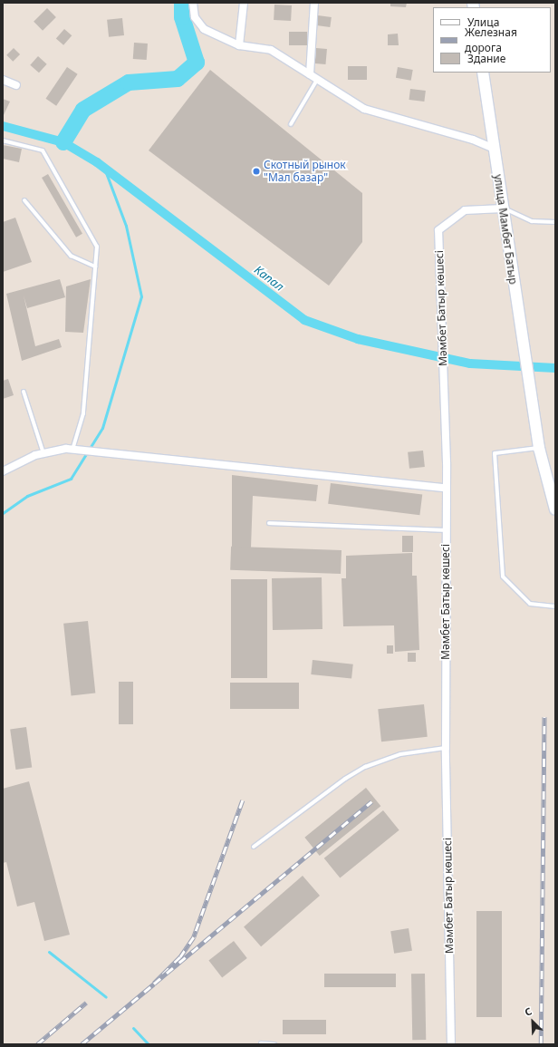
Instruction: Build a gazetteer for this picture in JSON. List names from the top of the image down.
{
  "streets": {
    "main road": ["улица Мамбет Батыр"],
    "street": ["Мәмбет Батыр көшесі"]
  },
  "crossings": [
    ["улица Мамбет Батыр", "Мәмбет Батыр көшесі"]
  ],
  "water": ["Капал"],
  "places": ["Скотный рынок \"Мал базар\""],
  "legend": ["Улица", "Железная дорога", "Здание"],
  "north": "top left"
}
